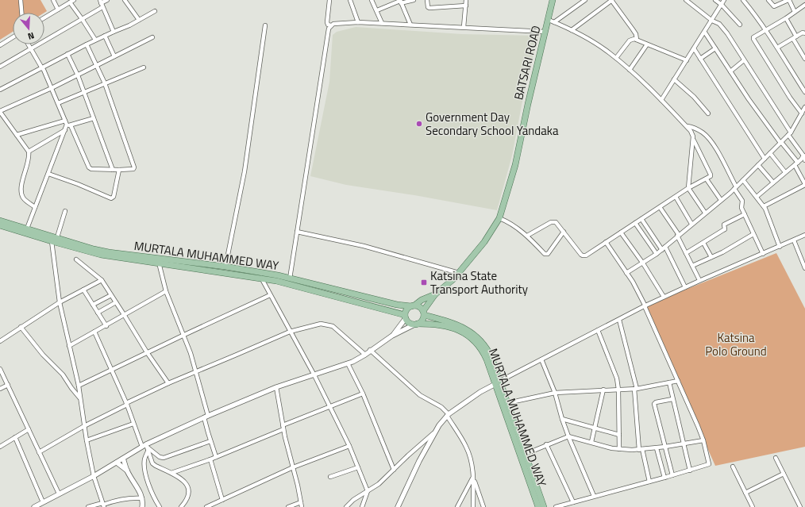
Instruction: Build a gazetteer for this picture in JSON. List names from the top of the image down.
{
  "streets": {
    "main road": ["BATSARI ROAD", "MURTALA MUHAMMED WAY"]
  },
  "parks": ["Katsina Polo Ground"],
  "places": {
    "other": ["Government Day Secondary School Yandaka"],
    "transit": ["Katsina State Transport Authority"]
  },
  "north": "bottom"
}
